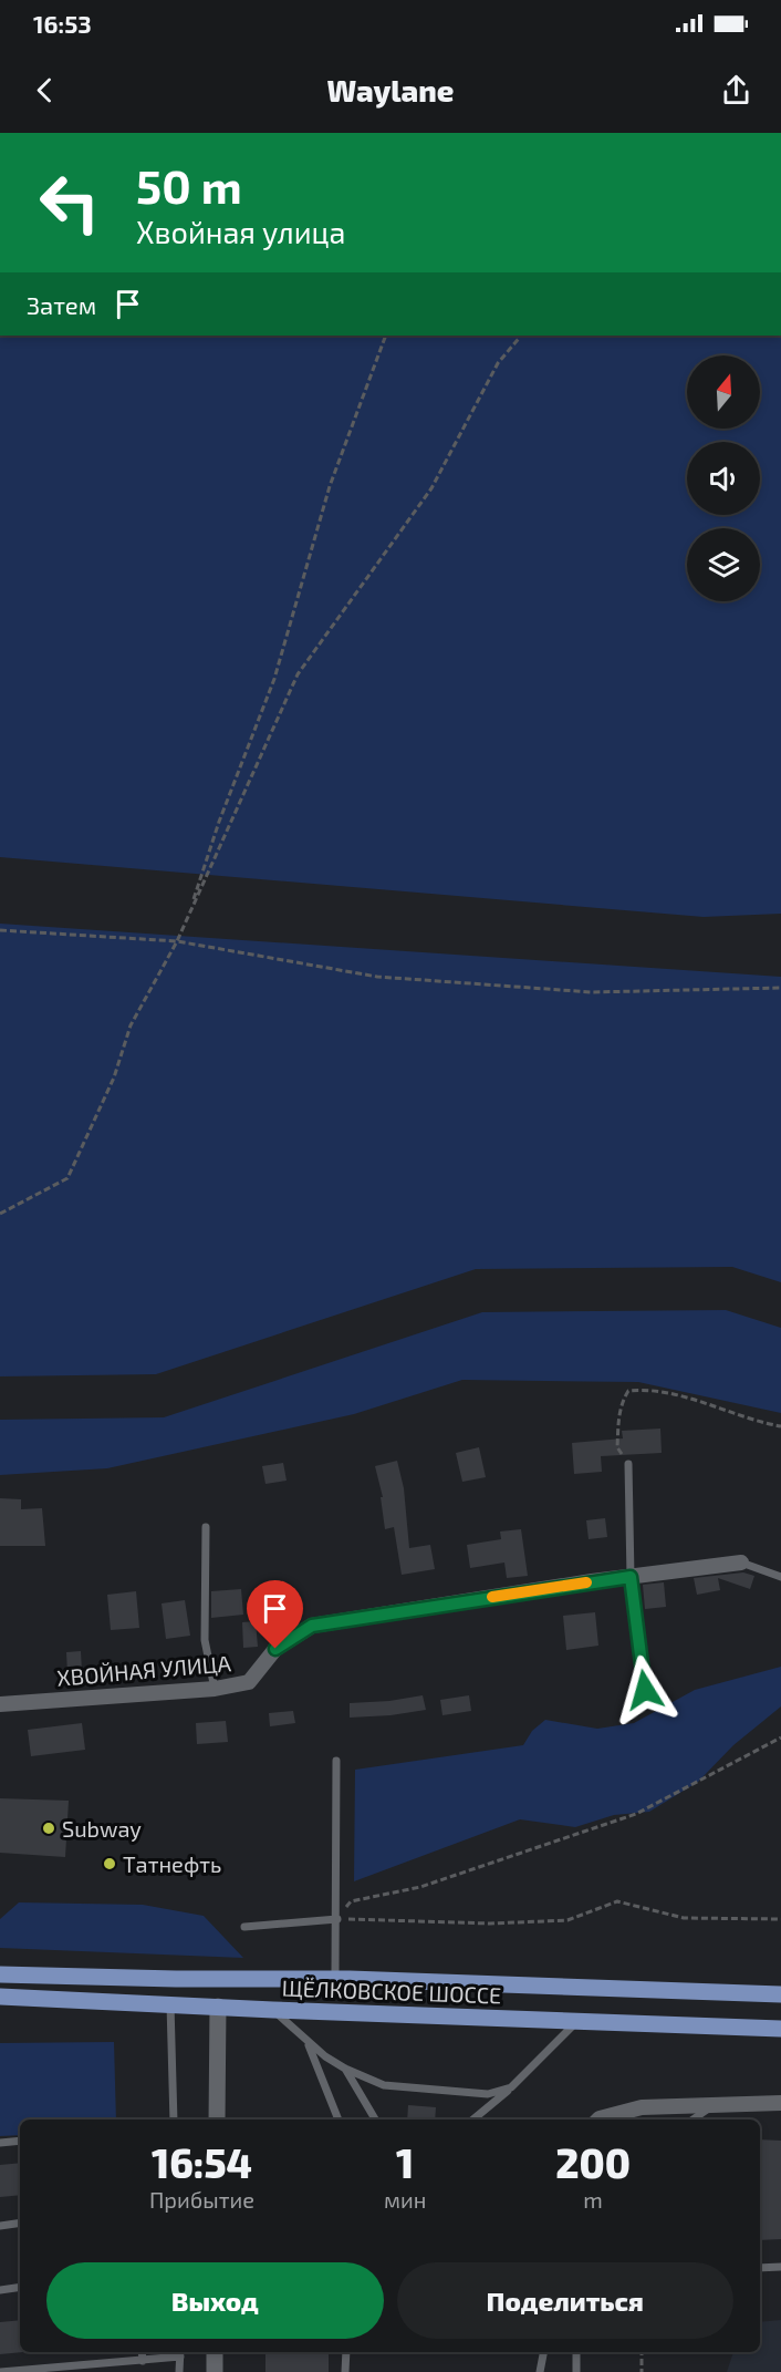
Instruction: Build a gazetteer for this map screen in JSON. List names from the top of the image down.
{
  "streets": {
    "main road": ["ЩЁЛКОВСКОЕ ШОССЕ"],
    "street": ["ХВОЙНАЯ УЛИЦА"]
  },
  "places": ["Subway", "Татнефть"],
  "north": "top",
  "page": {
    "status": "16:53",
    "header": "Waylane",
    "turn": ["50 m", "Хвойная улица"],
    "then": "Затем",
    "eta": [
      "16:54",
      "Прибытие",
      "1",
      "мин",
      "200",
      "m"
    ],
    "buttons": ["Выход", "Поделиться"]
  }
}
